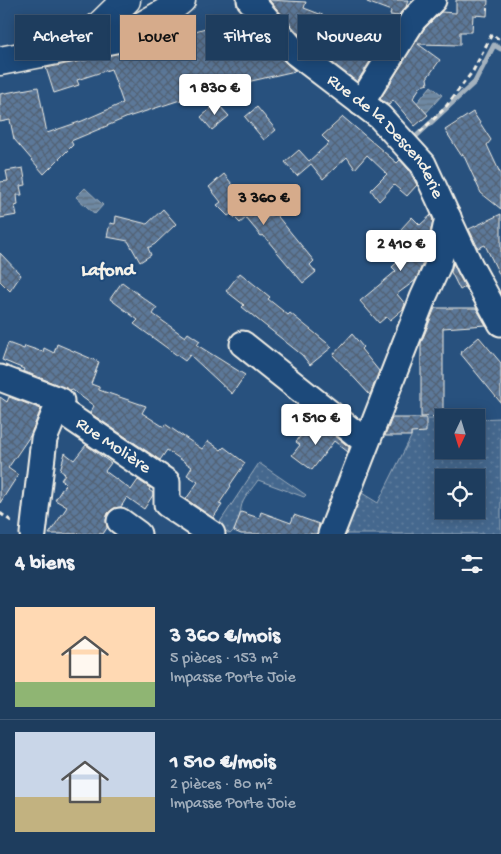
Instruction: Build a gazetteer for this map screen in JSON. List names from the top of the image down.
{
  "streets": {
    "street": ["Rue de la Descenderie", "Rue Molière"]
  },
  "districts": ["Lafond"],
  "north": "bottom",
  "page": {
    "chip": [
      "Acheter",
      "Louer",
      "Filtres",
      "Nouveau"
    ],
    "price": [
      "1 830 €",
      "3 360 €",
      "2 410 €",
      "1 510 €"
    ],
    "heading": "4 biens",
    "list": [
      {
        "name": "3 360 €/mois",
        "note": "5 pièces · 153 m² · Impasse Porte Joie"
      },
      {
        "name": "1 510 €/mois",
        "note": "2 pièces · 80 m² · Impasse Porte Joie"
      }
    ]
  }
}
